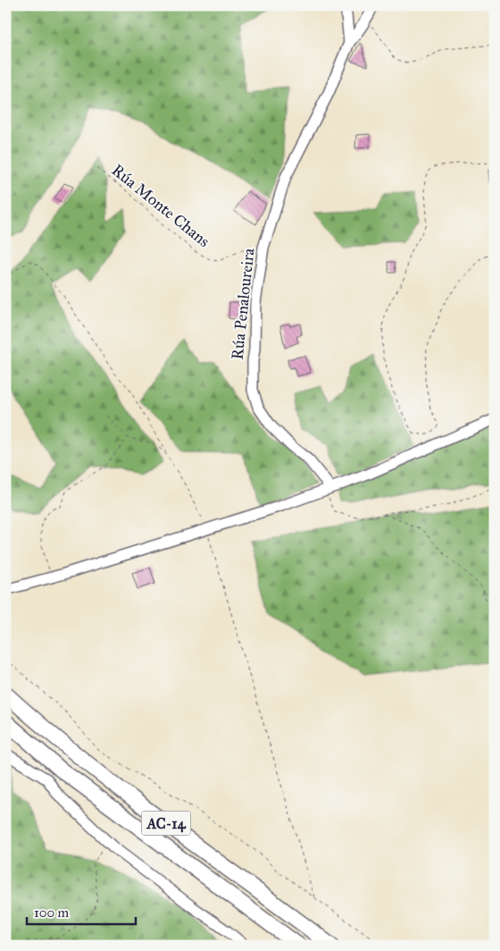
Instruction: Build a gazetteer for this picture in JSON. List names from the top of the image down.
{
  "streets": {
    "highway": ["AC-14"],
    "street": ["Rúa Penaloureira"],
    "path": ["Rúa Monte Chans"]
  },
  "crossings": [
    ["Rúa Monte Chans", "Rúa Penaloureira"]
  ],
  "scale_bar": "100 m"
}
